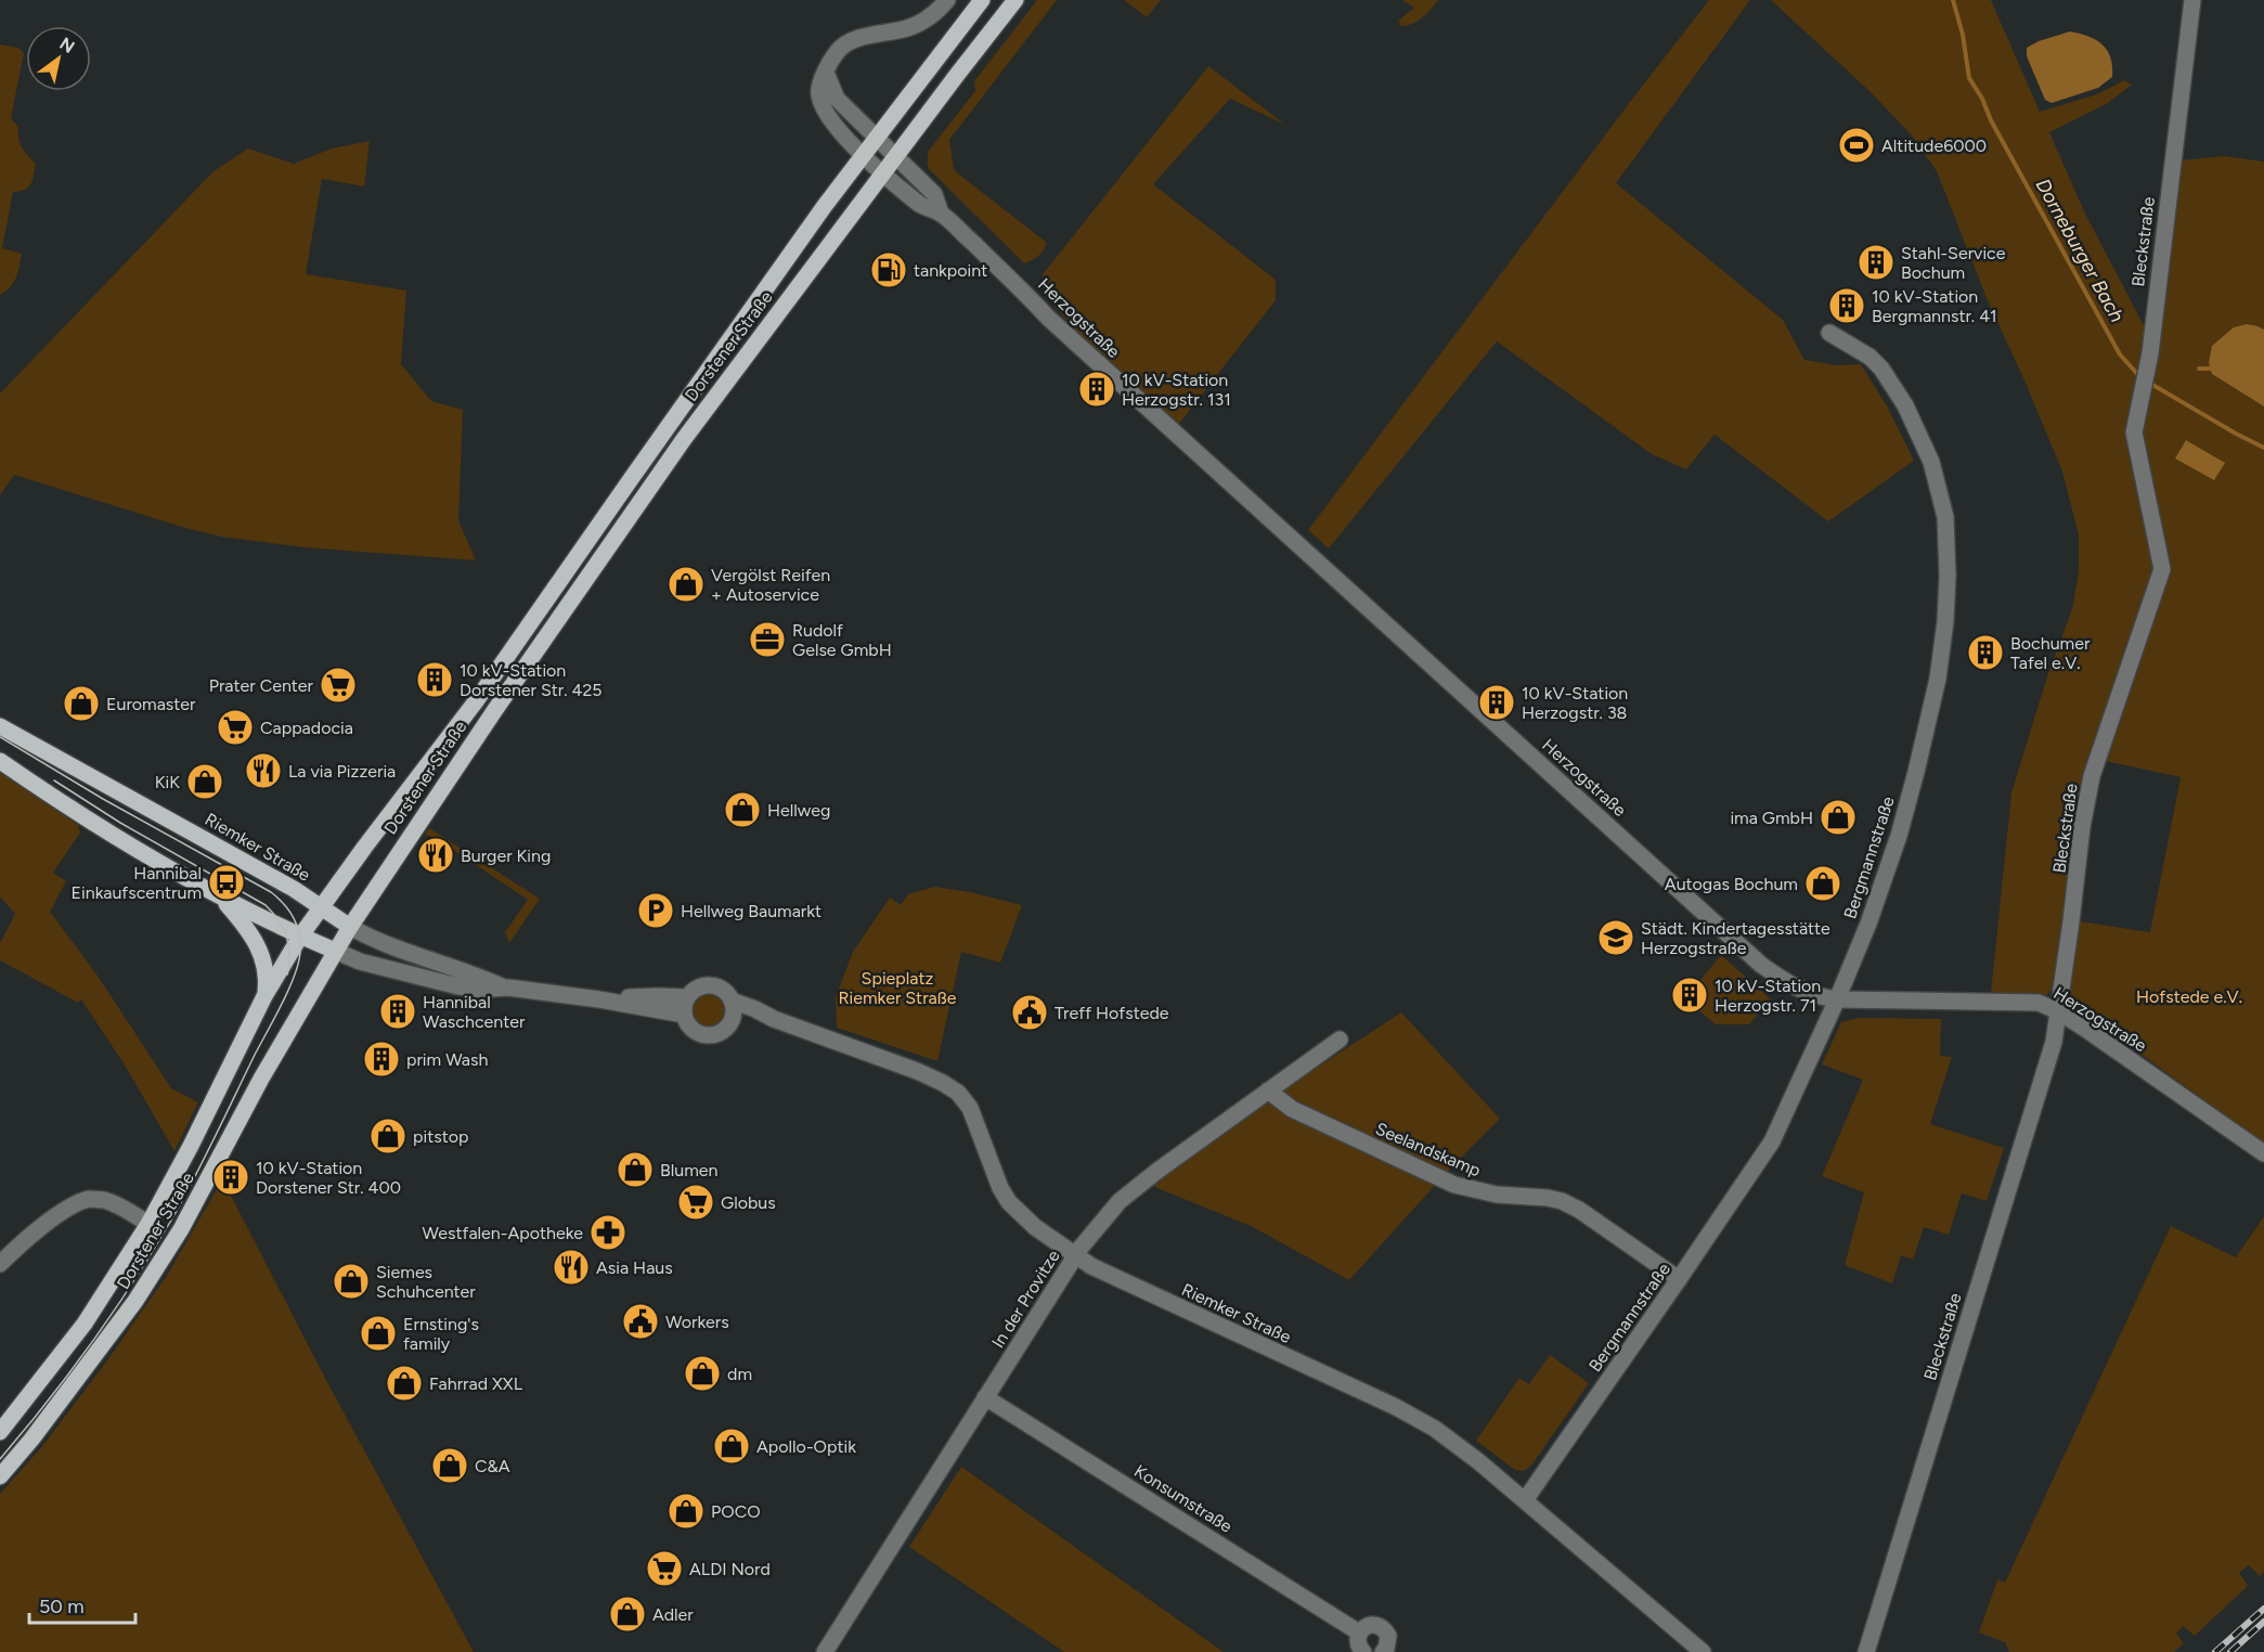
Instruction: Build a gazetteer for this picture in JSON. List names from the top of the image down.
{
  "streets": {
    "main road": ["Dorstener Straße", "Riemker Straße"],
    "street": [
      "Bleckstraße",
      "Herzogstraße",
      "Bergmannstraße",
      "Seelandskamp",
      "In der Provitze",
      "Konsumstraße"
    ]
  },
  "crossings": [
    ["Bleckstraße", "Herzogstraße"],
    ["Herzogstraße", "Dorstener Straße"],
    ["Herzogstraße", "Bergmannstraße"],
    ["Dorstener Straße", "Riemker Straße"],
    ["Riemker Straße", "Bergmannstraße"],
    ["Riemker Straße", "In der Provitze"],
    ["Bergmannstraße", "Seelandskamp"],
    ["Seelandskamp", "In der Provitze"],
    ["In der Provitze", "Konsumstraße"]
  ],
  "water": ["Dorneburger Bach"],
  "parks": ["Spieplatz Riemker Straße", "Hofstede e.V."],
  "places": {
    "sports": ["Altitude6000"],
    "building": [
      "Stahl-Service Bochum",
      "10 kV-Station Bergmannstr. 41",
      "10 kV-Station Herzogstr. 131",
      "Bochumer Tafel e.V.",
      "10 kV-Station Dorstener Str. 425",
      "10 kV-Station Herzogstr. 38",
      "10 kV-Station Herzogstr. 71",
      "Hannibal Waschcenter",
      "prim Wash",
      "10 kV-Station Dorstener Str. 400"
    ],
    "fuel station": ["tankpoint"],
    "shop": [
      "Vergölst Reifen + Autoservice",
      "Euromaster",
      "KiK",
      "Hellweg",
      "ima GmbH",
      "Autogas Bochum",
      "pitstop",
      "Blumen",
      "Siemes Schuhcenter",
      "Ernsting's family",
      "dm",
      "Fahrrad XXL",
      "Apollo-Optik",
      "C&A",
      "POCO",
      "Adler"
    ],
    "office": ["Rudolf Gelse GmbH"],
    "supermarket": [
      "Prater Center",
      "Cappadocia",
      "Globus",
      "ALDI Nord"
    ],
    "restaurant": ["La via Pizzeria", "Burger King", "Asia Haus"],
    "bus stop": ["Hannibal Einkaufscentrum"],
    "parking": ["Hellweg Baumarkt"],
    "school or university": ["Städt. Kindertagesstätte Herzogstraße"],
    "public building": ["Treff Hofstede", "Workers"],
    "pharmacy": ["Westfalen-Apotheke"]
  },
  "scale_bar": "50 m",
  "north": "top right"
}
